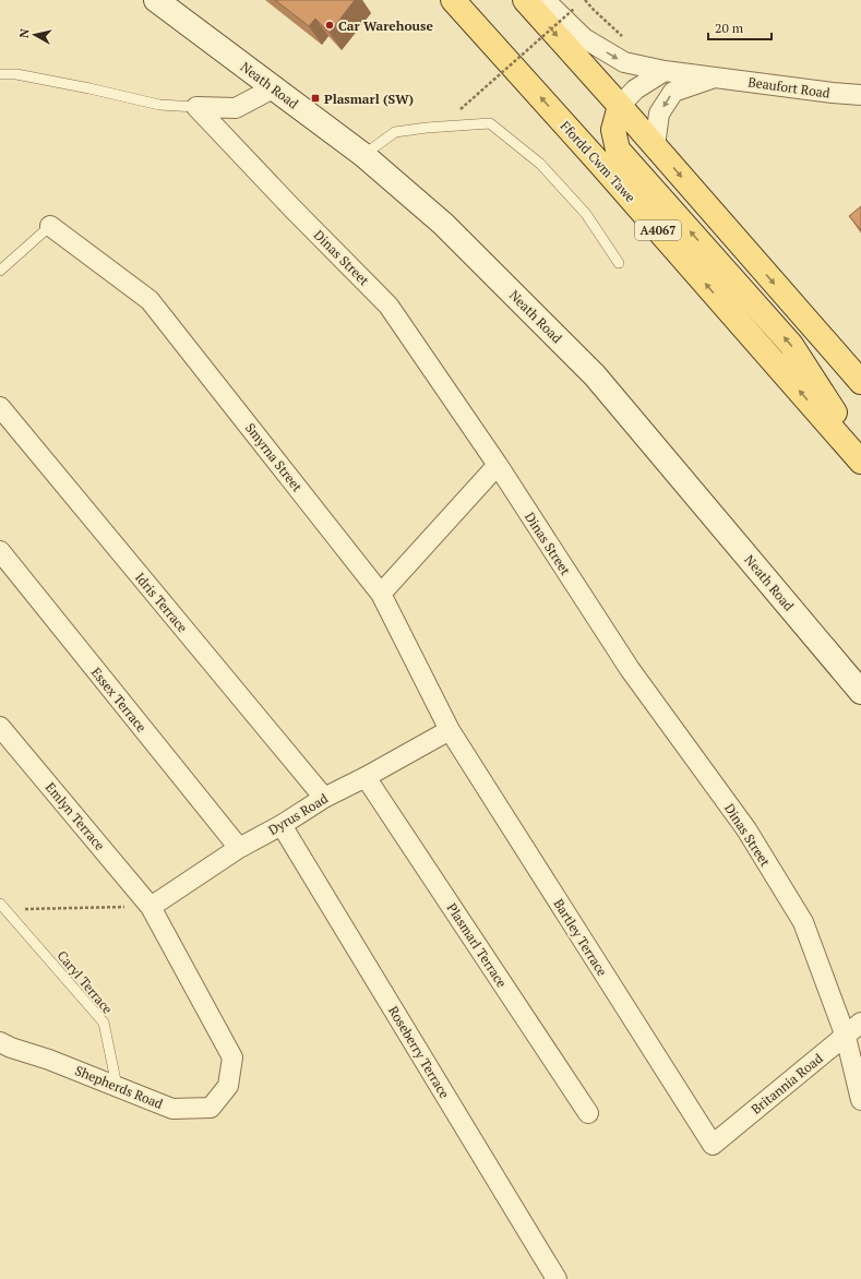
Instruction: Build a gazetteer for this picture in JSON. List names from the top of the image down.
{
  "streets": {
    "main road": ["Neath Road", "Ffordd Cwm Tawe", "A4067"],
    "street": [
      "Beaufort Road",
      "Dinas Street",
      "Smyrna Street",
      "Idris Terrace",
      "Essex Terrace",
      "Dyrus Road",
      "Emlyn Terrace",
      "Bartley Terrace",
      "Plasmarl Terrace",
      "Roseberry Terrace",
      "Britannia Road",
      "Shepherds Road"
    ],
    "lane": ["Caryl Terrace"]
  },
  "crossings": [
    ["Dinas Street", "Britannia Road"],
    ["Smyrna Street", "Dyrus Road"],
    ["Smyrna Street", "Bartley Terrace"],
    ["Idris Terrace", "Dyrus Road"],
    ["Essex Terrace", "Dyrus Road"],
    ["Dyrus Road", "Emlyn Terrace"],
    ["Dyrus Road", "Bartley Terrace"],
    ["Dyrus Road", "Plasmarl Terrace"],
    ["Dyrus Road", "Roseberry Terrace"],
    ["Emlyn Terrace", "Shepherds Road"],
    ["Bartley Terrace", "Britannia Road"],
    ["Caryl Terrace", "Shepherds Road"]
  ],
  "places": {
    "other": ["Car Warehouse"],
    "transit": ["Plasmarl (SW)"]
  },
  "scale_bar": "20 m",
  "north": "left"
}
